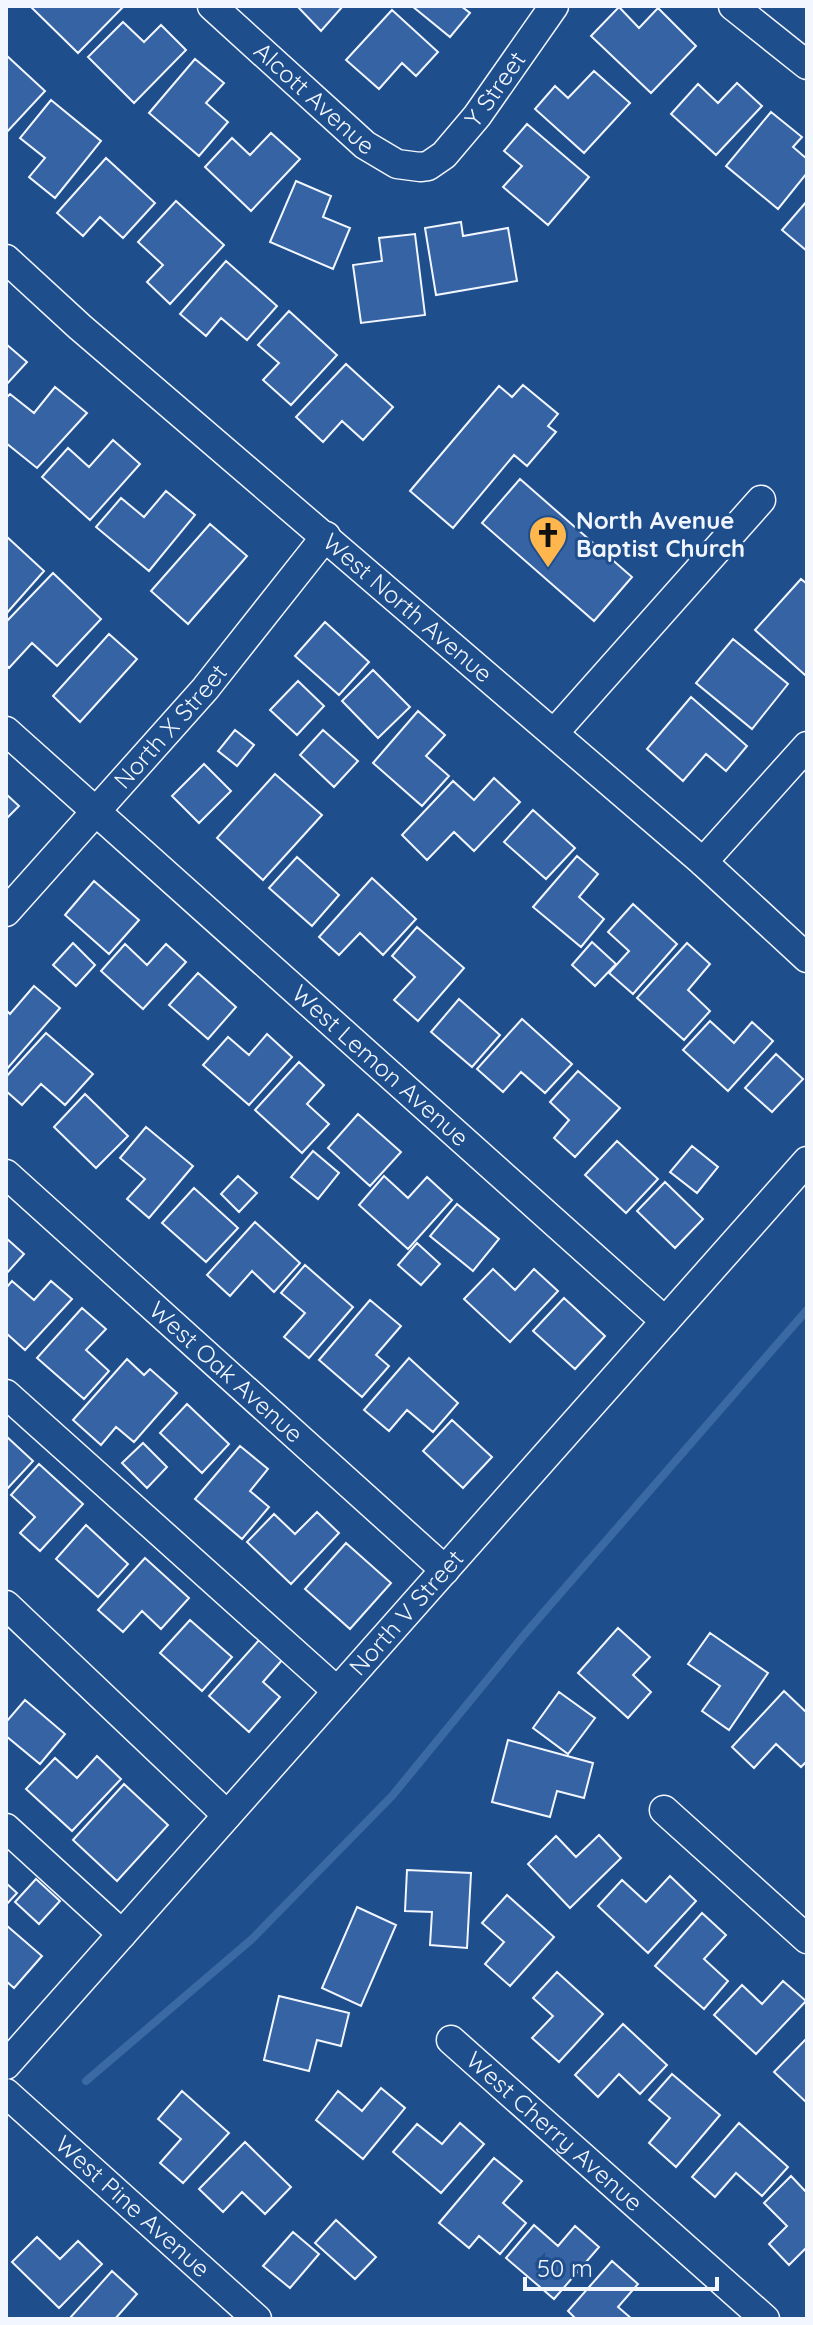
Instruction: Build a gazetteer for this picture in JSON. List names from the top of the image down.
{
  "streets": {
    "street": [
      "Y Street",
      "Alcott Avenue",
      "West North Avenue",
      "North X Street",
      "West Lemon Avenue",
      "West Oak Avenue",
      "North V Street",
      "West Cherry Avenue",
      "West Pine Avenue"
    ]
  },
  "crossings": [
    ["Y Street", "Alcott Avenue"],
    ["West North Avenue", "North X Street"],
    ["North X Street", "West Lemon Avenue"],
    ["West Lemon Avenue", "North V Street"],
    ["West Oak Avenue", "North V Street"]
  ],
  "places": {
    "church": ["North Avenue Baptist Church"]
  },
  "scale_bar": "50 m"
}
